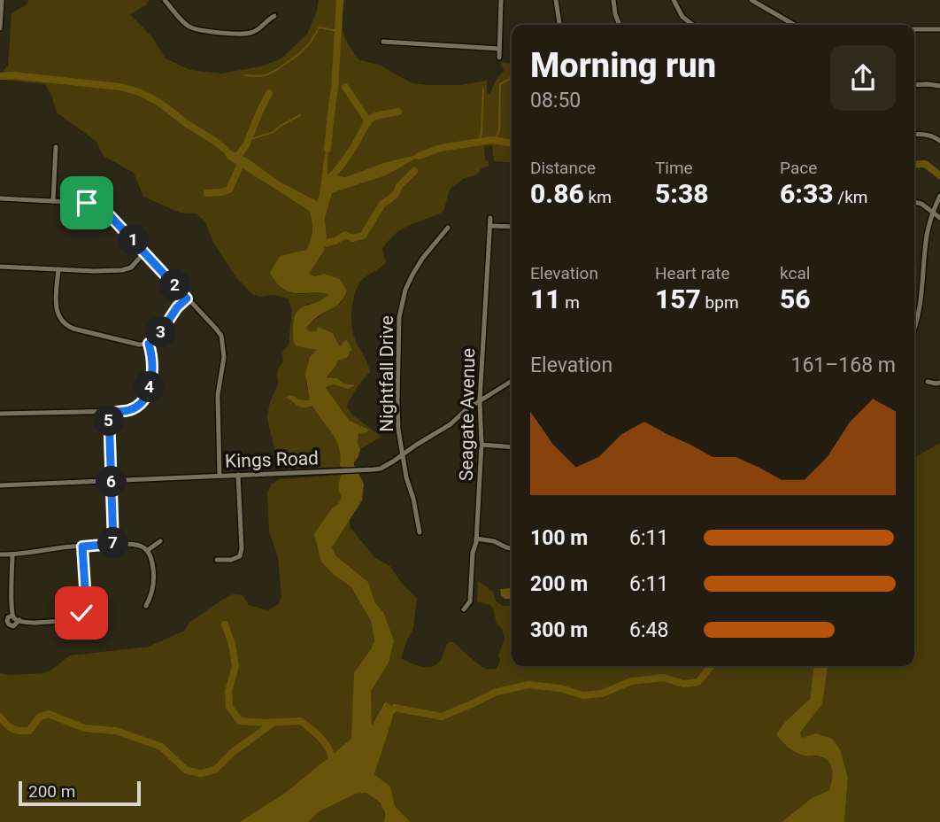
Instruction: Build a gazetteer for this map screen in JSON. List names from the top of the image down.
{
  "streets": {
    "street": ["Nightfall Drive", "Seagate Avenue", "Kings Road"]
  },
  "crossings": [
    ["Nightfall Drive", "Kings Road"],
    ["Seagate Avenue", "Kings Road"]
  ],
  "scale_bar": "200 m",
  "page": {
    "heading": ["Morning run", "08:50"],
    "stats": [
      ["Distance", "0.86 km"],
      ["Time", "5:38"],
      ["Pace", "6:33 /km"],
      ["Elevation", "11 m"],
      ["Heart rate", "157 bpm"],
      ["kcal", "56"]
    ],
    "pins": [
      "1",
      "2",
      "3",
      "4",
      "5",
      "6",
      "7"
    ],
    "chart": ["Elevation", "161–168 m"],
    "list": [
      {
        "name": "100 m",
        "note": "6:11"
      },
      {
        "name": "200 m",
        "note": "6:11"
      },
      {
        "name": "300 m",
        "note": "6:48"
      }
    ],
    "scale": "200 m"
  }
}
